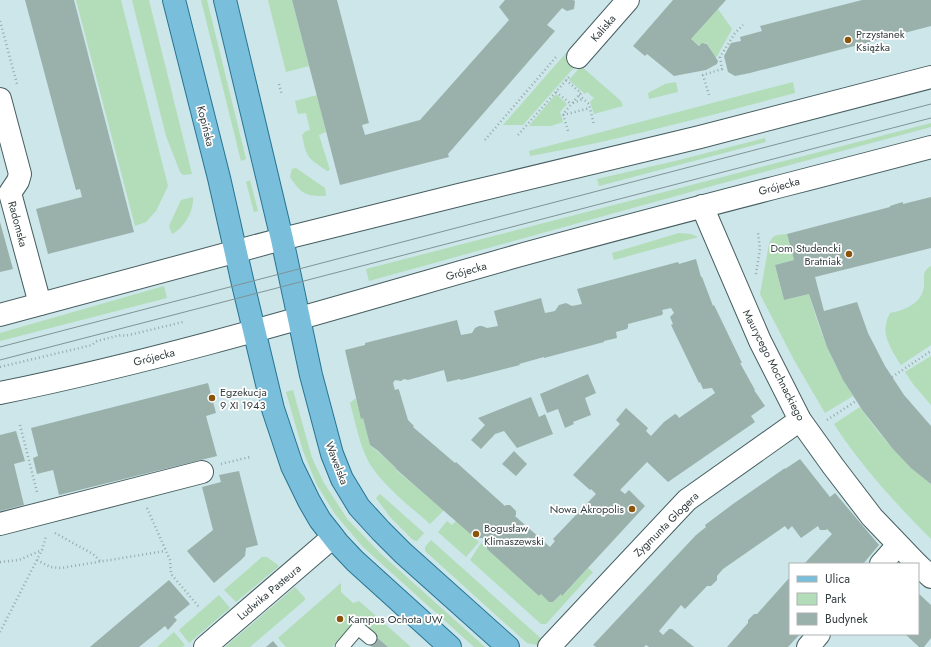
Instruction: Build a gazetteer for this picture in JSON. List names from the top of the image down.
{
  "streets": {
    "main road": [
      "Kaliska",
      "Kopińska",
      "Grójecka",
      "Radomska",
      "Maurycego Mochnackiego",
      "Wawelska",
      "Zygmunta Glogera",
      "Ludwika Pasteura"
    ]
  },
  "crossings": [
    ["Grójecka", "Maurycego Mochnackiego"],
    ["Grójecka", "Wawelska"],
    ["Maurycego Mochnackiego", "Zygmunta Glogera"]
  ],
  "places": [
    "Przystanek Książka",
    "Dom Studencki Bratniak",
    "Egzekucja 9 XI 1943",
    "Nowa Akropolis",
    "Bogusław Klimaszewski",
    "Kampus Ochota UW"
  ],
  "legend": ["Ulica", "Park", "Budynek"]
}
